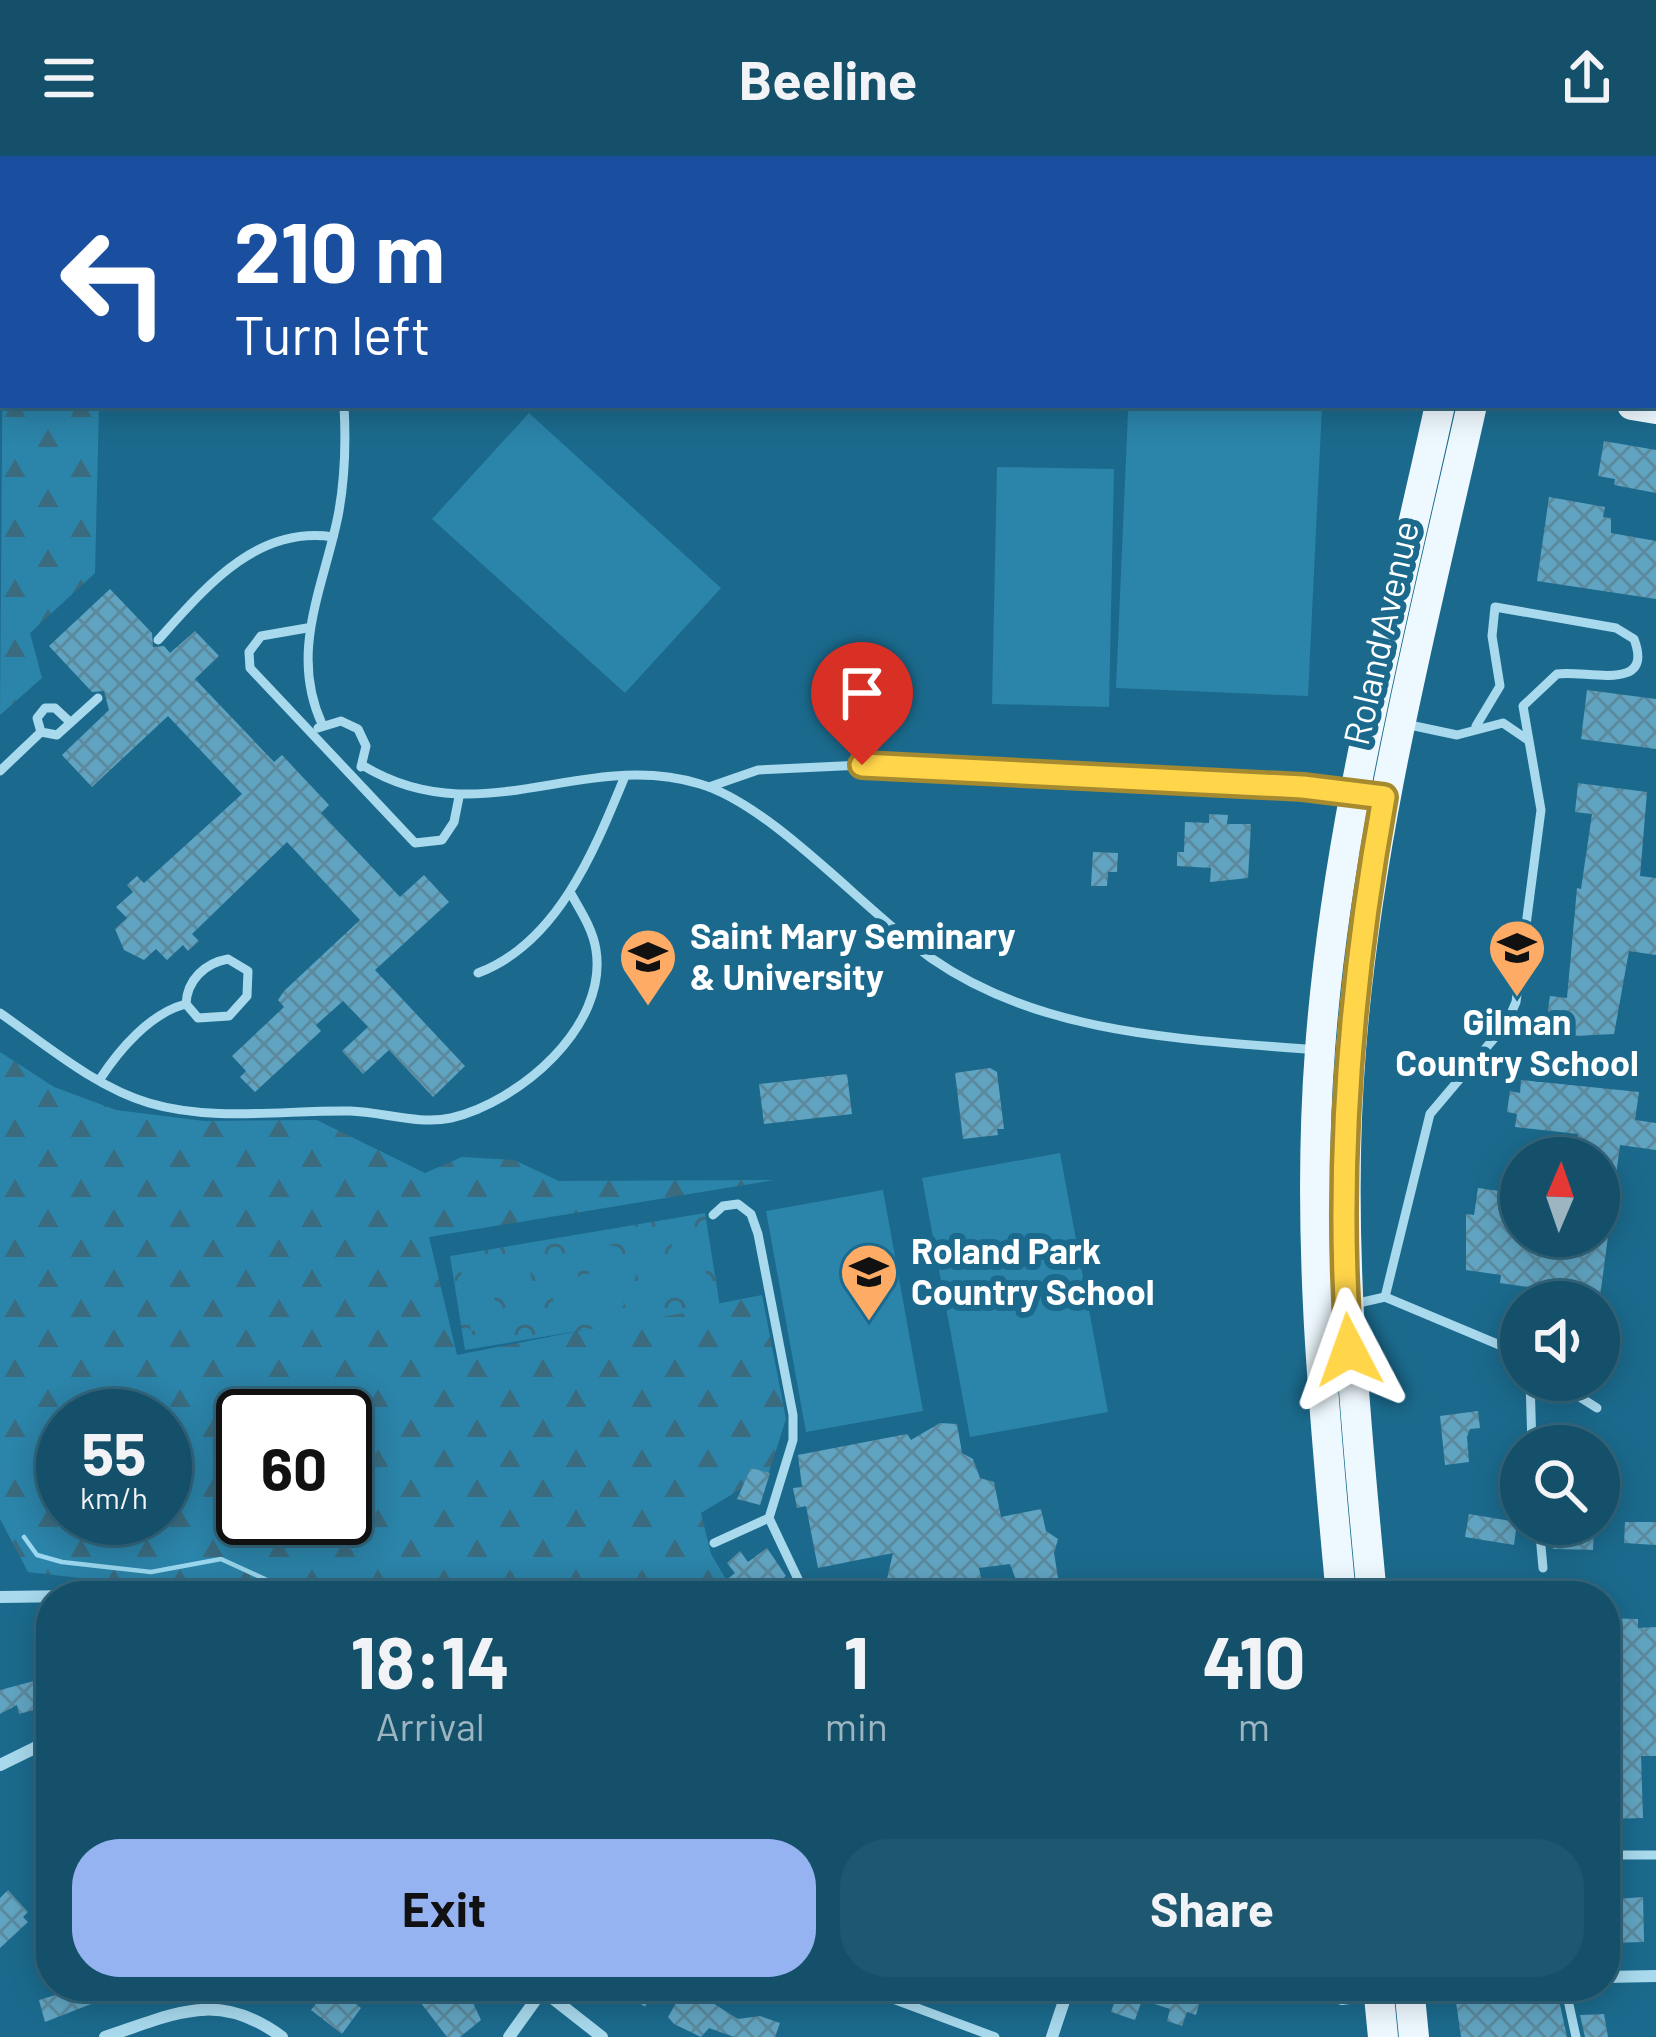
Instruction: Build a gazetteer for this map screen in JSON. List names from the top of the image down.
{
  "streets": {
    "main road": ["Roland Avenue"]
  },
  "places": {
    "school or university": ["Gilman Country School", "Saint Mary Seminary & University", "Roland Park Country School"]
  },
  "north": "top",
  "page": {
    "header": "Beeline",
    "turn": ["210 m", "Turn left"],
    "speed": "55 km/h",
    "limit": "60",
    "eta": [
      "18:14",
      "Arrival",
      "1",
      "min",
      "410",
      "m"
    ],
    "buttons": ["Exit", "Share"]
  }
}
